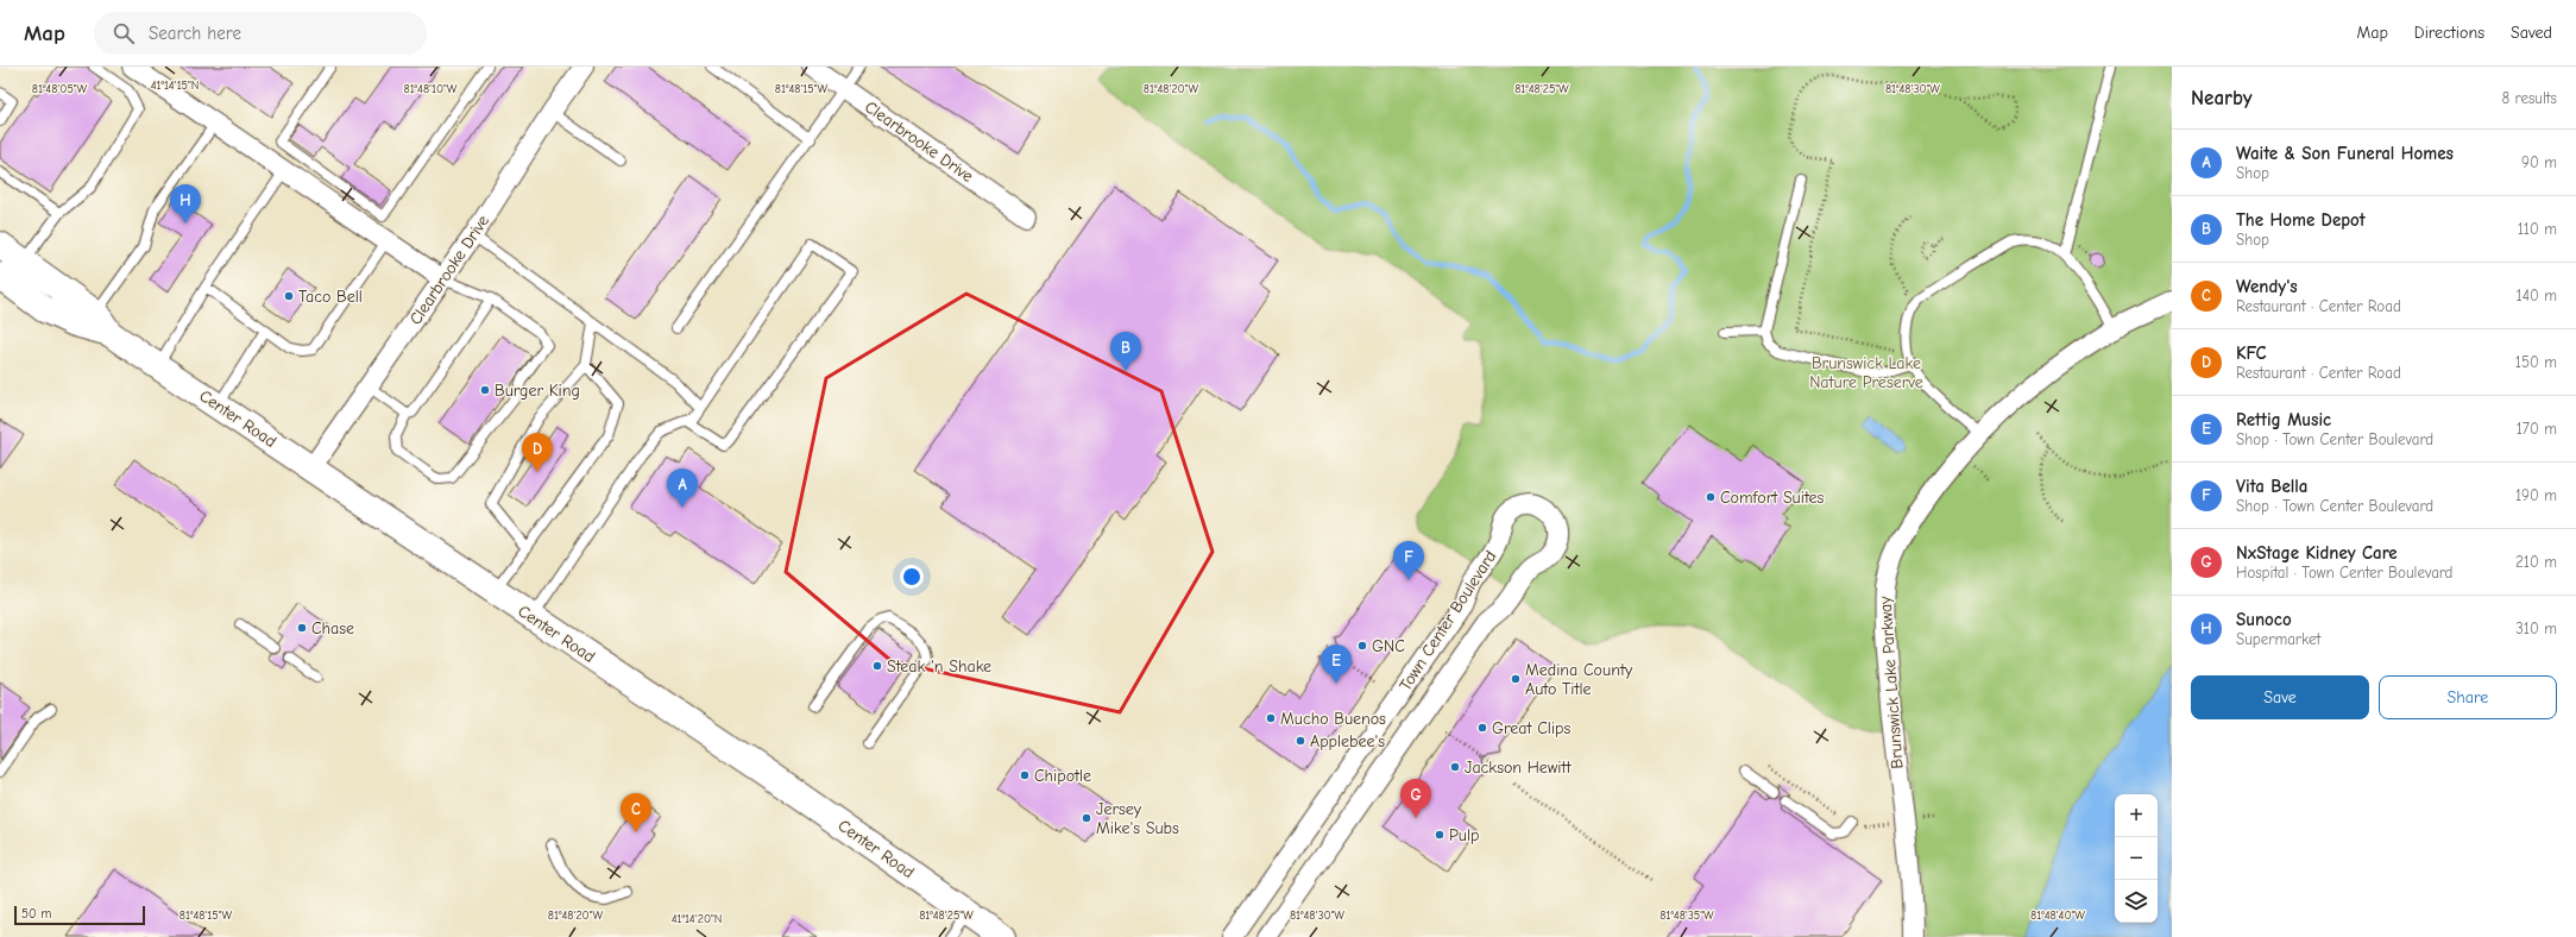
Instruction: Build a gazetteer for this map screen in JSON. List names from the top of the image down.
{
  "streets": {
    "main road": ["Center Road"],
    "street": ["Clearbrooke Drive", "Town Center Boulevard", "Brunswick Lake Parkway"]
  },
  "crossings": [
    ["Clearbrooke Drive", "Center Road"]
  ],
  "parks": ["Brunswick Lake Nature Preserve"],
  "places": [
    "Taco Bell",
    "Burger King",
    "Comfort Suites",
    "Chase",
    "GNC",
    "Steak 'n Shake",
    "Medina County Auto Title",
    "Mucho Buenos",
    "Great Clips",
    "Applebee's",
    "Jackson Hewitt",
    "Chipotle",
    "Jersey Mike's Subs",
    "Pulp"
  ],
  "scale_bar": "50 m",
  "page": {
    "header": "Map",
    "search": "Search here",
    "nav": ["Map", "Directions", "Saved"],
    "heading": ["Nearby", "8 results"],
    "list": [
      {
        "mark": "A",
        "name": "Waite & Son Funeral Homes",
        "note": "Shop",
        "value": "90 m"
      },
      {
        "mark": "B",
        "name": "The Home Depot",
        "note": "Shop",
        "value": "110 m"
      },
      {
        "mark": "C",
        "name": "Wendy's",
        "note": "Restaurant · Center Road",
        "value": "140 m"
      },
      {
        "mark": "D",
        "name": "KFC",
        "note": "Restaurant · Center Road",
        "value": "150 m"
      },
      {
        "mark": "E",
        "name": "Rettig Music",
        "note": "Shop · Town Center Boulevard",
        "value": "170 m"
      },
      {
        "mark": "F",
        "name": "Vita Bella",
        "note": "Shop · Town Center Boulevard",
        "value": "190 m"
      },
      {
        "mark": "G",
        "name": "NxStage Kidney Care",
        "note": "Hospital · Town Center Boulevard",
        "value": "210 m"
      },
      {
        "mark": "H",
        "name": "Sunoco",
        "note": "Supermarket",
        "value": "310 m"
      }
    ],
    "pins": [
      "H",
      "B",
      "D",
      "A",
      "F",
      "E",
      "G",
      "C"
    ],
    "buttons": ["Save", "Share"],
    "map_buttons": ["+", "−"],
    "scale": "50 m"
  },
  "coordinates": [
    "41°14'15\"N",
    "81°48'05\"W",
    "81°48'10\"W",
    "81°48'15\"W",
    "81°48'20\"W",
    "81°48'25\"W",
    "81°48'30\"W",
    "81°48'35\"W",
    "81°48'40\"W",
    "41°14'20\"N"
  ]
}
